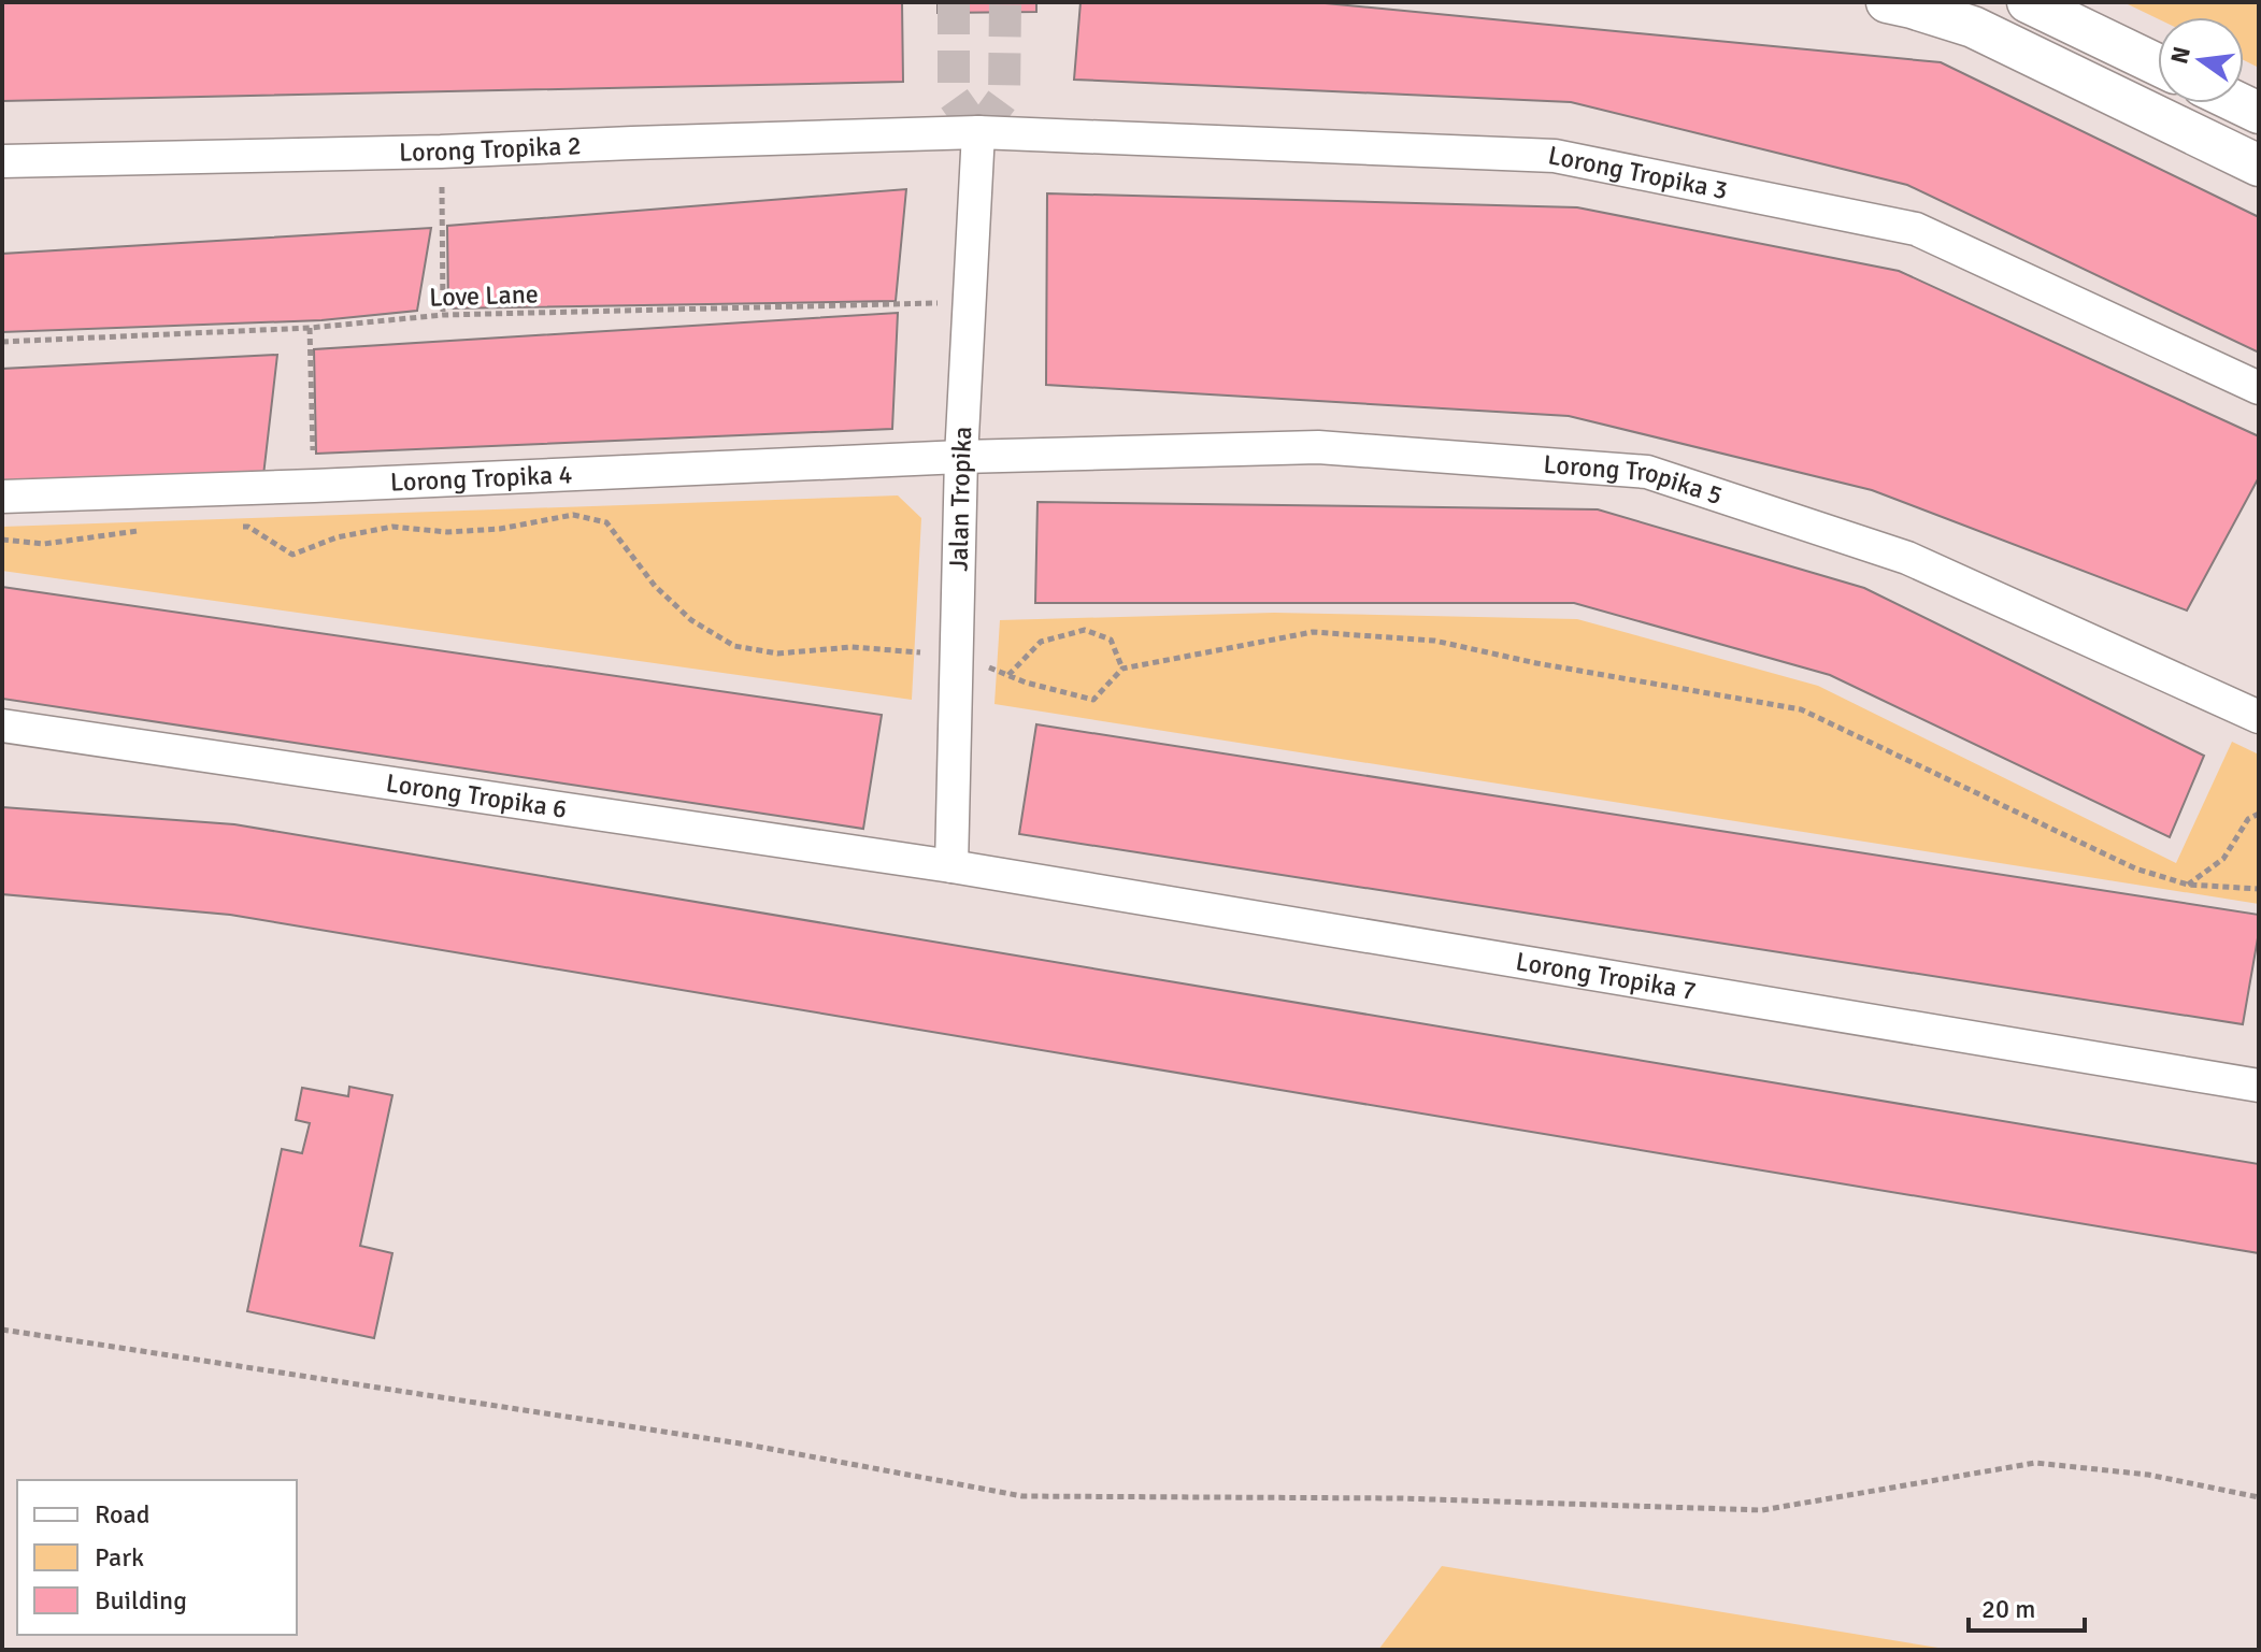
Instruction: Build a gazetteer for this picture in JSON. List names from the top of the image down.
{
  "streets": {
    "street": [
      "Lorong Tropika 2",
      "Lorong Tropika 3",
      "Lorong Tropika 4",
      "Lorong Tropika 5",
      "Jalan Tropika",
      "Lorong Tropika 6",
      "Lorong Tropika 7"
    ],
    "path": ["Love Lane"]
  },
  "crossings": [
    ["Lorong Tropika 2", "Lorong Tropika 3"],
    ["Lorong Tropika 2", "Jalan Tropika"],
    ["Lorong Tropika 3", "Jalan Tropika"],
    ["Love Lane", "Jalan Tropika"],
    ["Lorong Tropika 4", "Lorong Tropika 5"],
    ["Lorong Tropika 4", "Jalan Tropika"],
    ["Lorong Tropika 5", "Jalan Tropika"],
    ["Jalan Tropika", "Lorong Tropika 6"],
    ["Jalan Tropika", "Lorong Tropika 7"],
    ["Lorong Tropika 6", "Lorong Tropika 7"]
  ],
  "legend": ["Road", "Park", "Building"],
  "scale_bar": "20 m",
  "north": "left"
}
